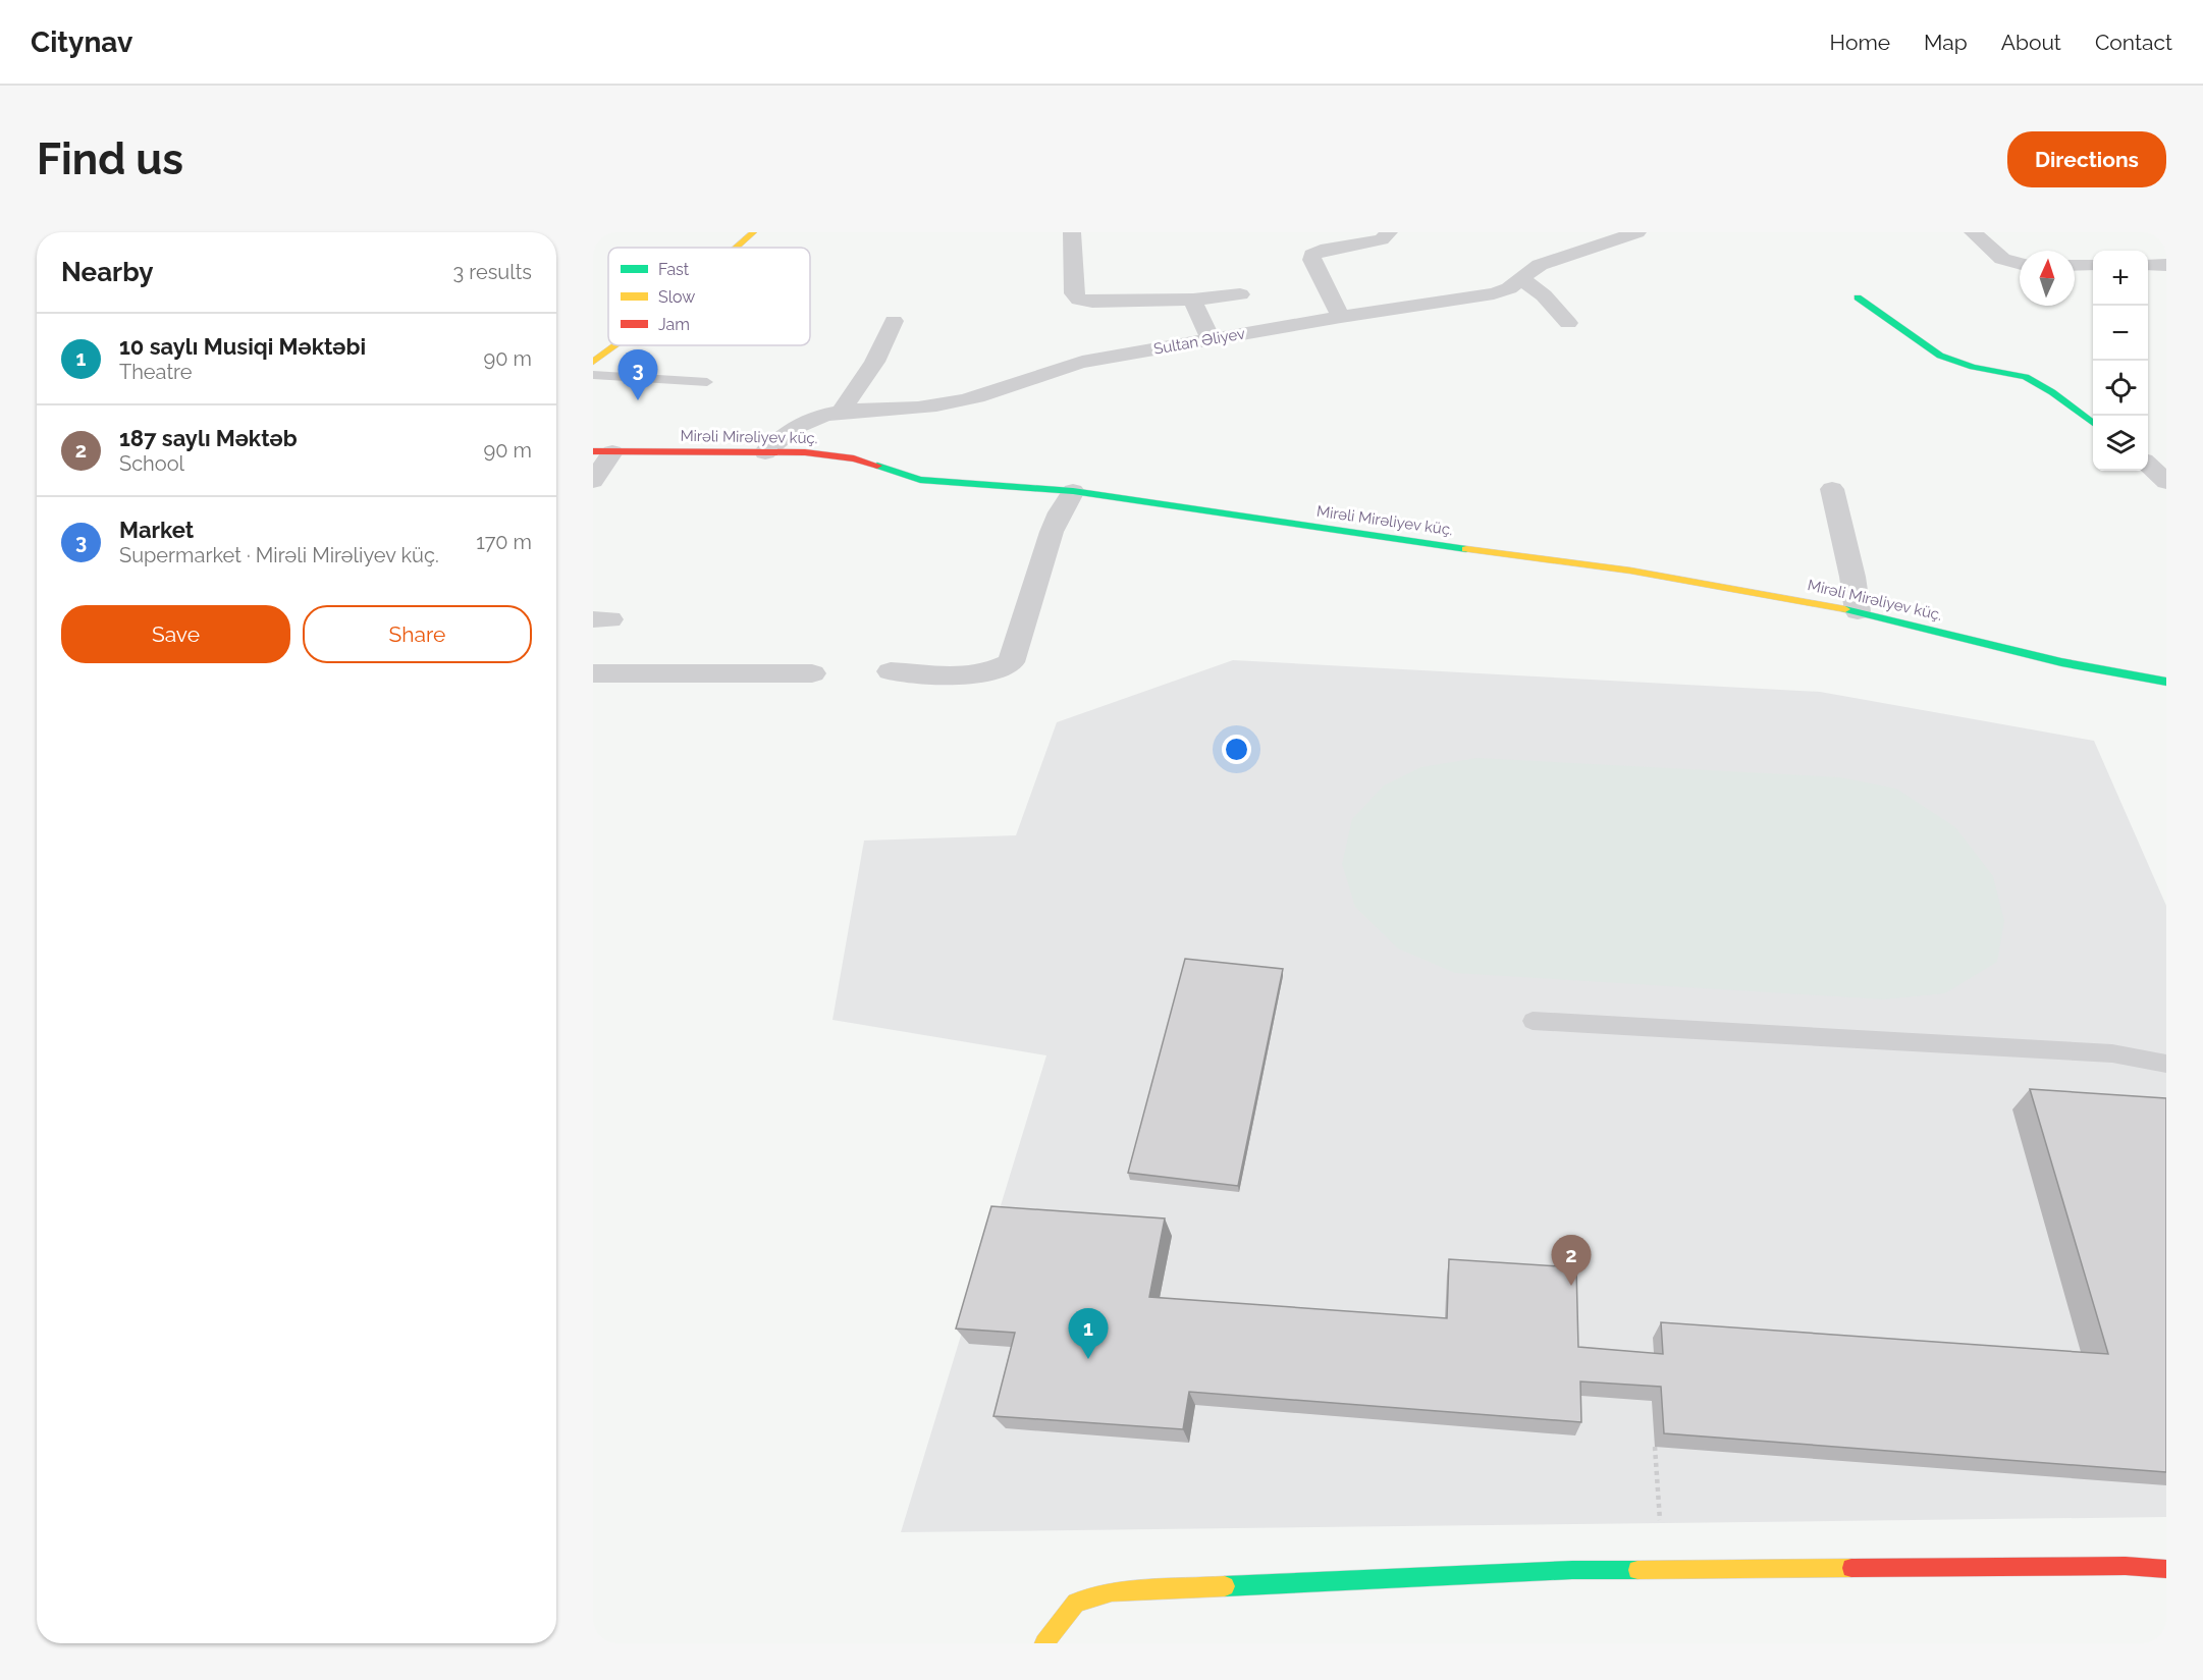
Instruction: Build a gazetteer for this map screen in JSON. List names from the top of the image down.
{
  "streets": {
    "street": ["Sultan Əliyev", "Mirəli Mirəliyev küç."]
  },
  "crossings": [
    ["Sultan Əliyev", "Mirəli Mirəliyev küç."]
  ],
  "legend": ["Fast", "Slow", "Jam"],
  "north": "top",
  "page": {
    "header": "Citynav",
    "nav": [
      "Home",
      "Map",
      "About",
      "Contact"
    ],
    "buttons": [
      "Directions",
      ["Save", "Share"]
    ],
    "title": "Find us",
    "heading": ["Nearby", "3 results"],
    "map_buttons": ["+", "−"],
    "list": [
      {
        "mark": "1",
        "name": "10 saylı Musiqi Məktəbi",
        "note": "Theatre",
        "value": "90 m"
      },
      {
        "mark": "2",
        "name": "187 saylı Məktəb",
        "note": "School",
        "value": "90 m"
      },
      {
        "mark": "3",
        "name": "Market",
        "note": "Supermarket · Mirəli Mirəliyev küç.",
        "value": "170 m"
      }
    ],
    "pins": ["3", "2", "1"]
  }
}
